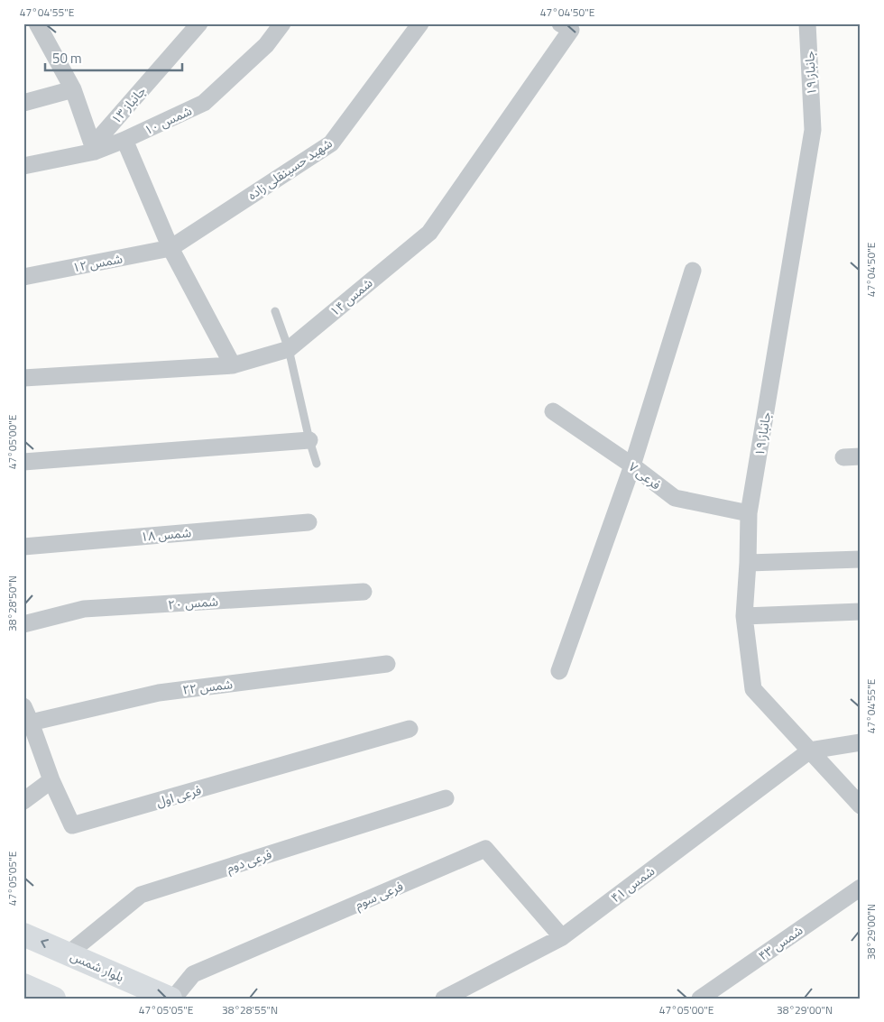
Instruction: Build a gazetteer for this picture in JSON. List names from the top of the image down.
{
  "streets": {
    "street": [
      "جانباز ۱۹",
      "جانباز ۱۳",
      "شمس ۱۰",
      "شهید حسینقلی زاده",
      "شمس ۱۲",
      "شمس ۱۴",
      "فرعی ۷",
      "شمس ۱۸",
      "شمس ۲۰",
      "شمس ۲۲",
      "فرعی اول",
      "فرعی دوم",
      "شمس ۴۱",
      "فرعی سوم",
      "شمس ۴۳",
      "بلوار شمس"
    ]
  },
  "crossings": [
    ["جانباز ۱۹", "فرعی ۷"],
    ["جانباز ۱۹", "شمس ۴۱"],
    ["جانباز ۱۳", "شمس ۱۰"],
    ["شهید حسینقلی زاده", "شمس ۱۲"],
    ["شمس ۲۲", "فرعی اول"],
    ["فرعی دوم", "بلوار شمس"],
    ["شمس ۴۱", "فرعی سوم"],
    ["فرعی سوم", "بلوار شمس"]
  ],
  "scale_bar": "50 m",
  "coordinates": [
    "47°04'55\"E",
    "47°04'50\"E",
    "47°05'00\"E",
    "38°28'50\"N",
    "47°05'05\"E",
    "38°29'00\"N",
    "38°28'55\"N"
  ]
}
